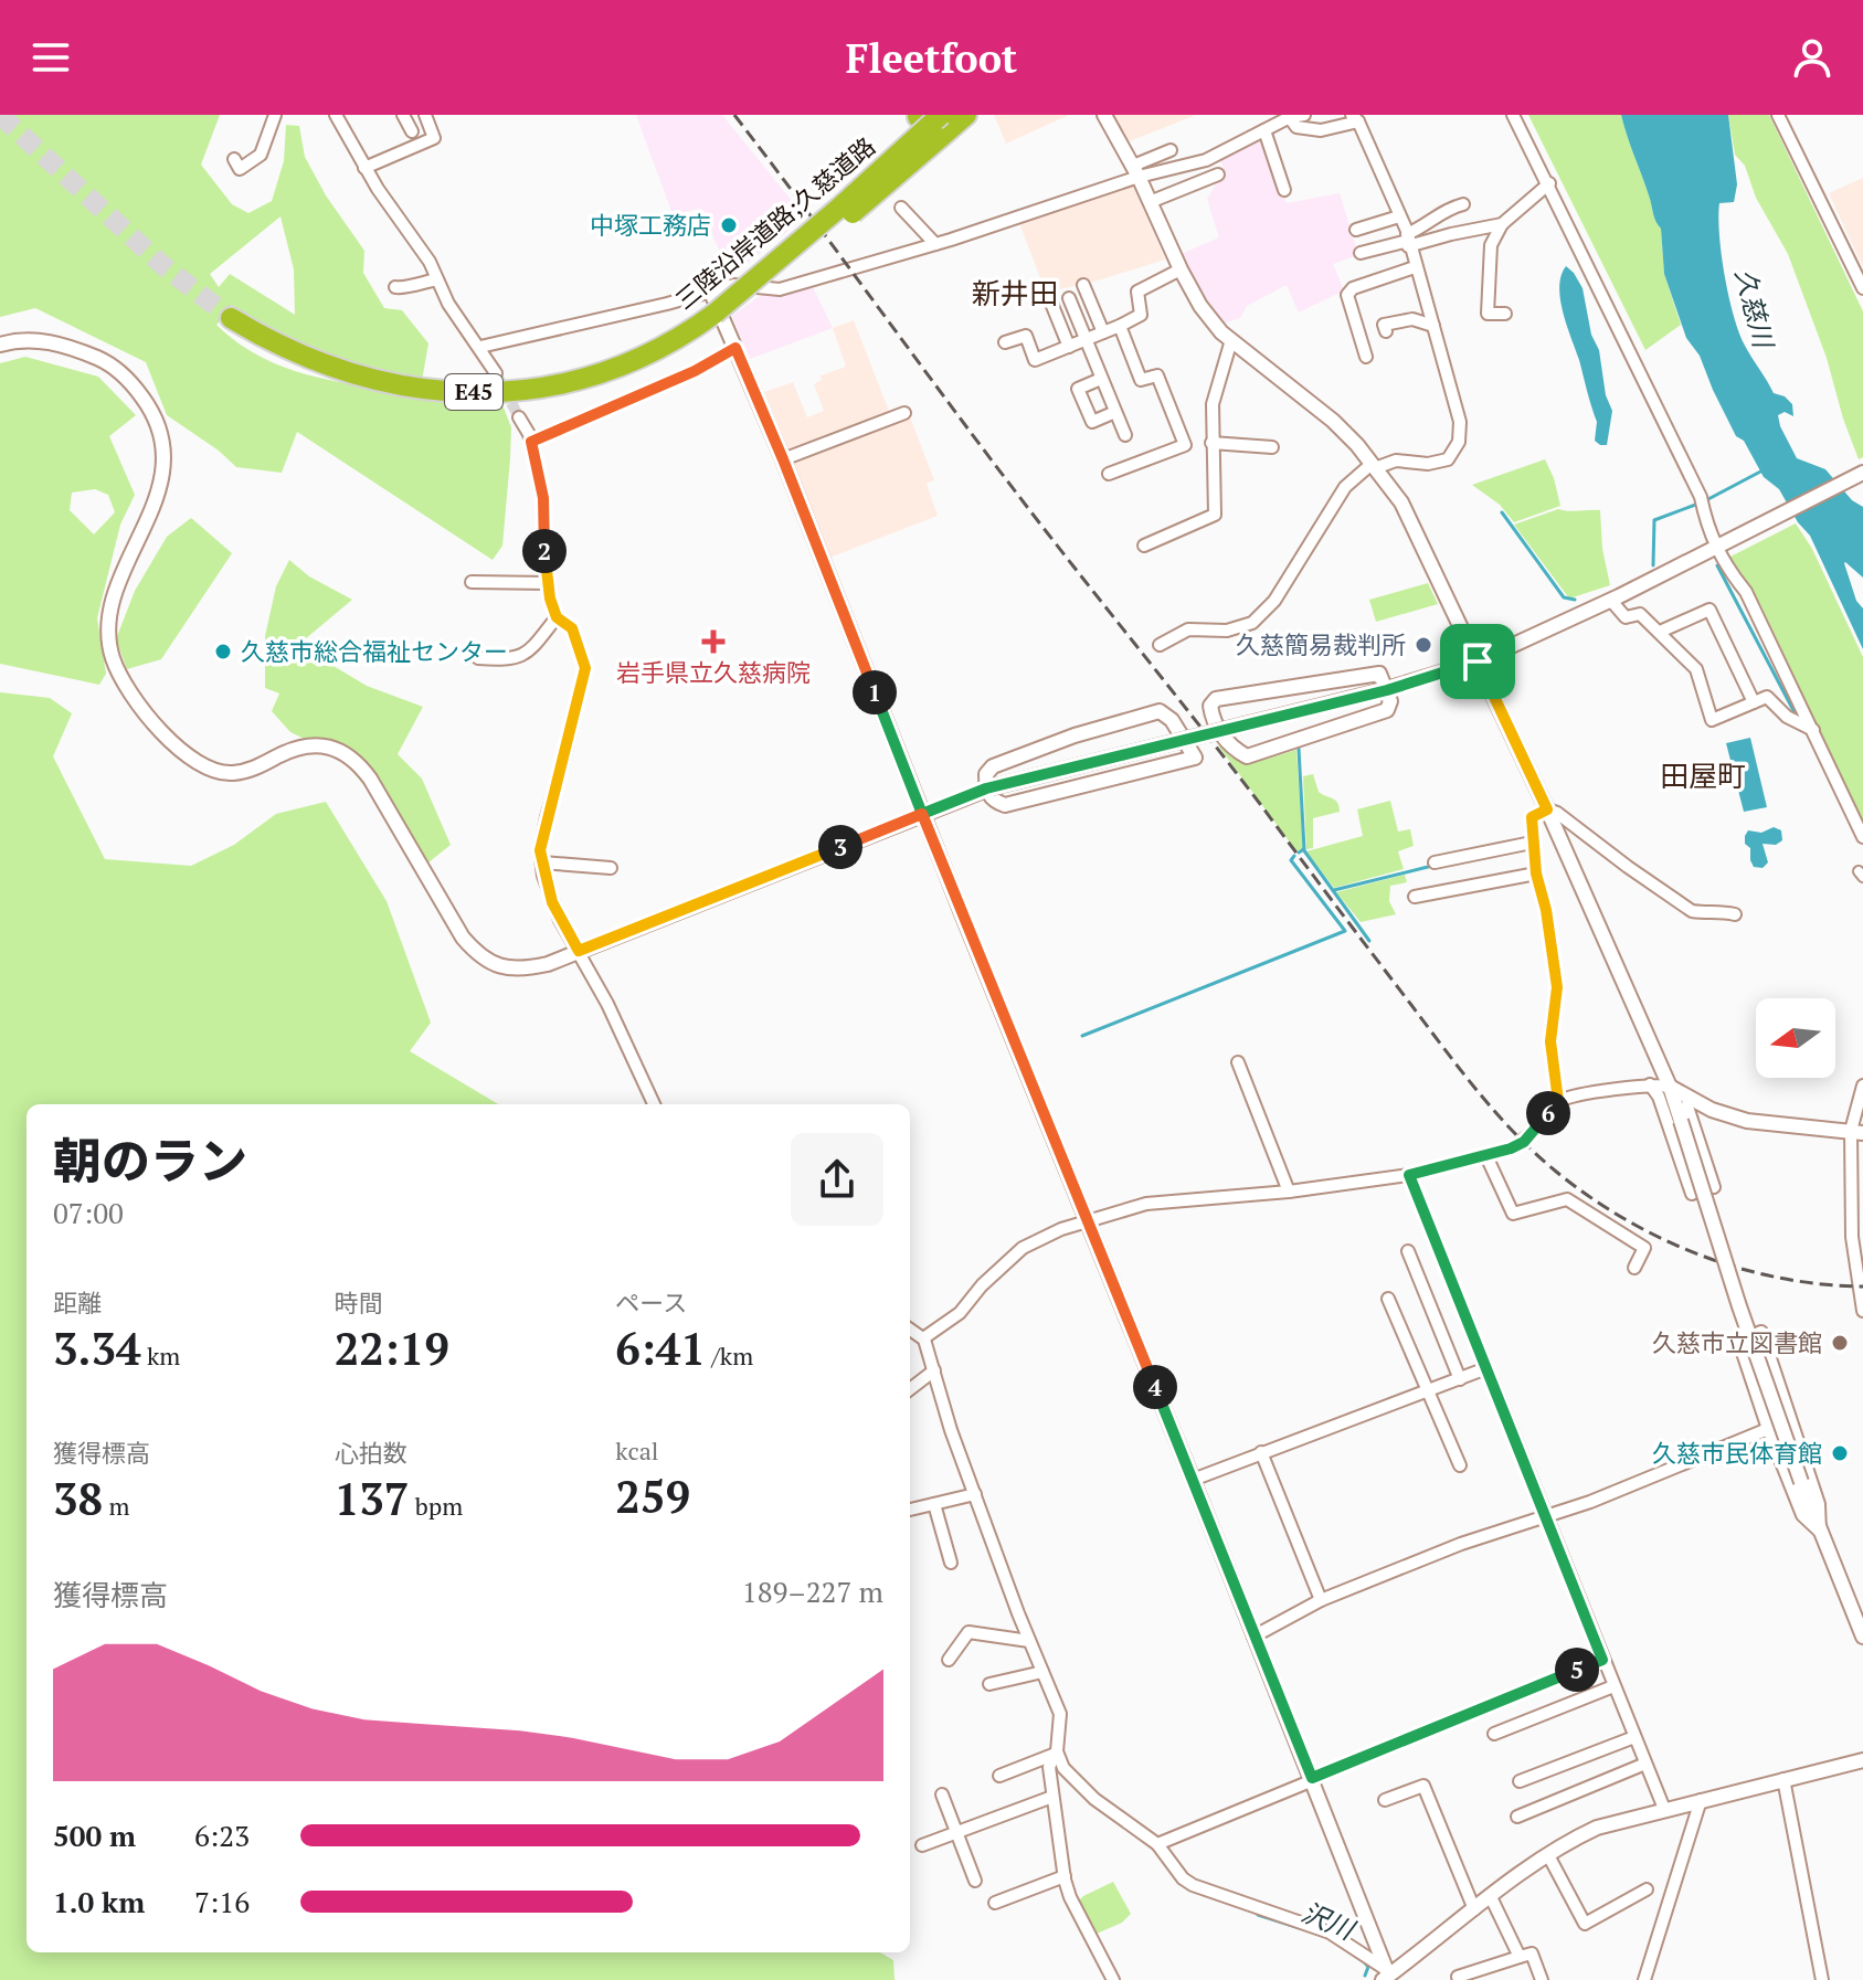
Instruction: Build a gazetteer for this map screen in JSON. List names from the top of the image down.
{
  "streets": {
    "highway": ["三陸沿岸道路;久慈道路", "E45"]
  },
  "crossings": [
    ["三陸沿岸道路;久慈道路", "E45"]
  ],
  "districts": ["新井田", "田屋町"],
  "water": ["久慈川", "沢川"],
  "places": {
    "other": [
      "中塚工務店",
      "久慈簡易裁判所",
      "久慈市総合福祉センター",
      "久慈市立図書館",
      "久慈市民体育館"
    ],
    "health": ["岩手県立久慈病院"]
  },
  "north": "left",
  "page": {
    "header": "Fleetfoot",
    "pins": [
      "2",
      "1",
      "3",
      "6",
      "4",
      "5"
    ],
    "heading": ["朝のラン", "07:00"],
    "stats": [
      ["距離", "3.34 km"],
      ["時間", "22:19"],
      ["ペース", "6:41 /km"],
      ["獲得標高", "38 m"],
      ["心拍数", "137 bpm"],
      ["kcal", "259"]
    ],
    "chart": ["獲得標高", "189–227 m"],
    "list": [
      {
        "name": "500 m",
        "note": "6:23"
      },
      {
        "name": "1.0 km",
        "note": "7:16"
      }
    ]
  }
}
